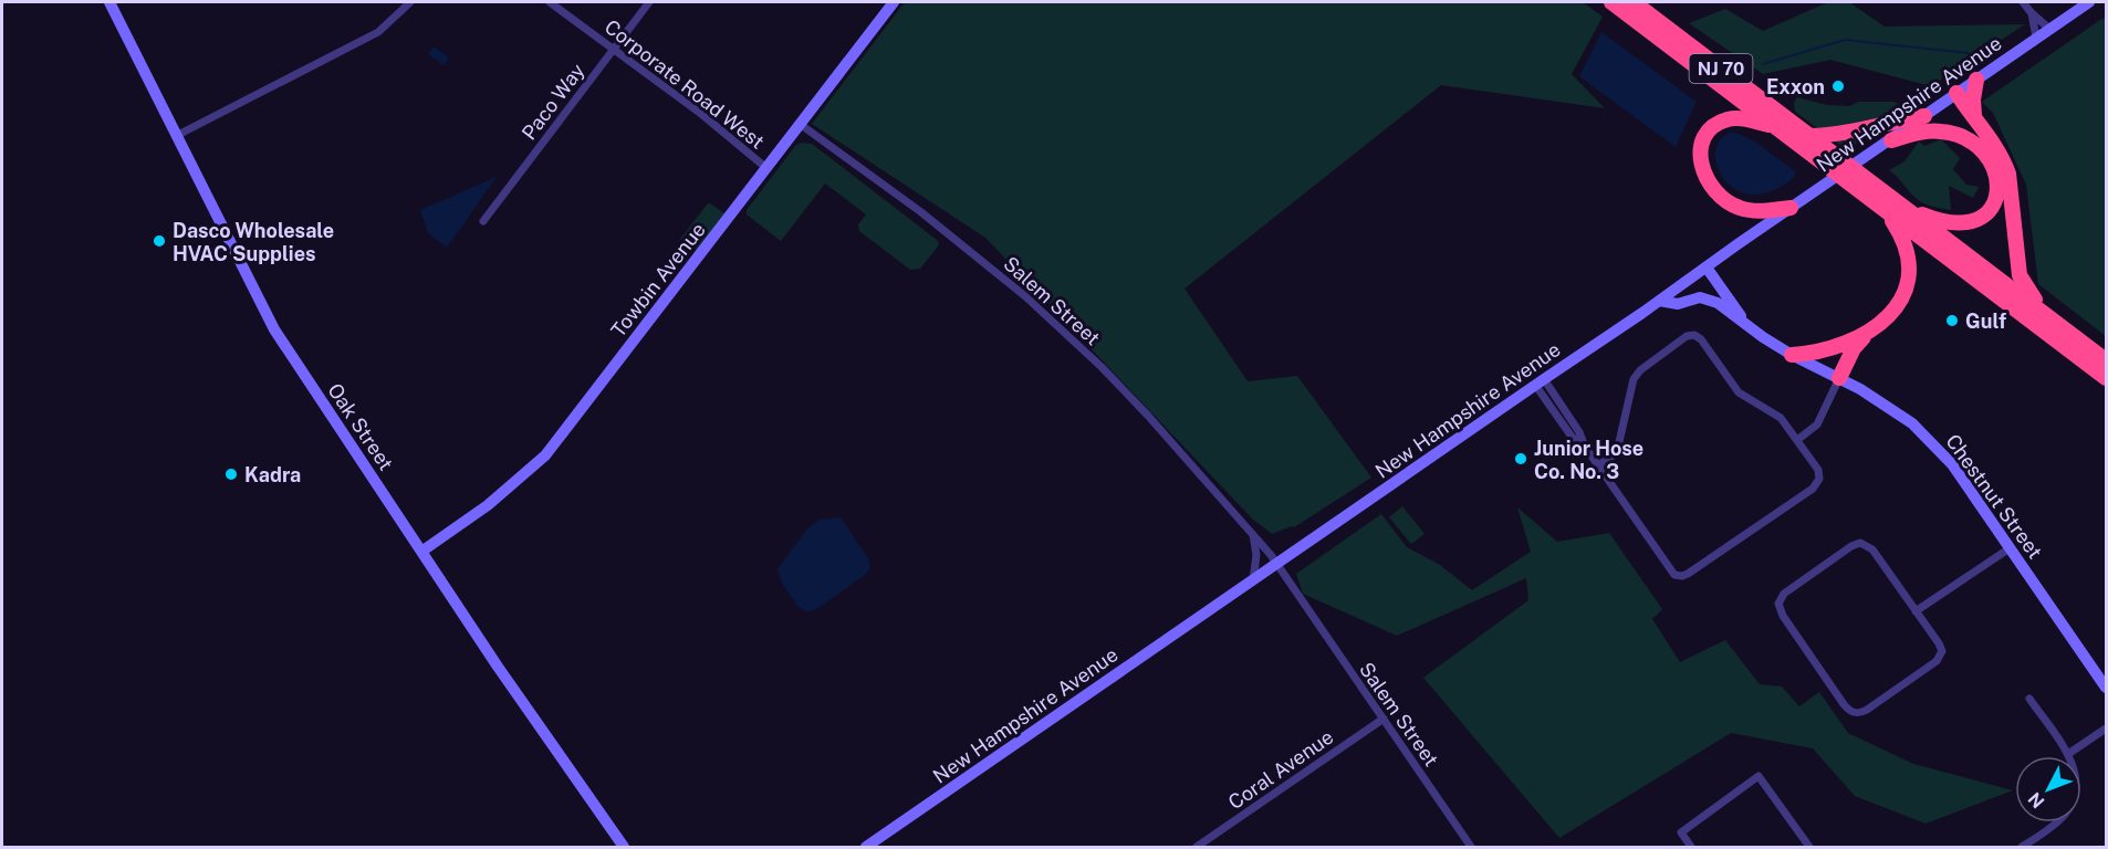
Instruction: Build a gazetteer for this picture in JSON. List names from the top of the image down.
{
  "streets": {
    "highway": ["NJ 70"],
    "street": [
      "Corporate Road West",
      "Paco Way",
      "New Hampshire Avenue",
      "Towbin Avenue",
      "Salem Street",
      "Oak Street",
      "Chestnut Street",
      "Coral Avenue"
    ]
  },
  "crossings": [
    ["NJ 70", "New Hampshire Avenue"],
    ["NJ 70", "Chestnut Street"],
    ["Corporate Road West", "Paco Way"],
    ["Corporate Road West", "Towbin Avenue"],
    ["New Hampshire Avenue", "Salem Street"],
    ["New Hampshire Avenue", "Chestnut Street"],
    ["Towbin Avenue", "Salem Street"],
    ["Towbin Avenue", "Oak Street"],
    ["Salem Street", "Coral Avenue"]
  ],
  "places": [
    "Exxon",
    "Dasco Wholesale HVAC Supplies",
    "Gulf",
    "Junior Hose Co. No. 3",
    "Kadra"
  ],
  "north": "bottom left"
}
